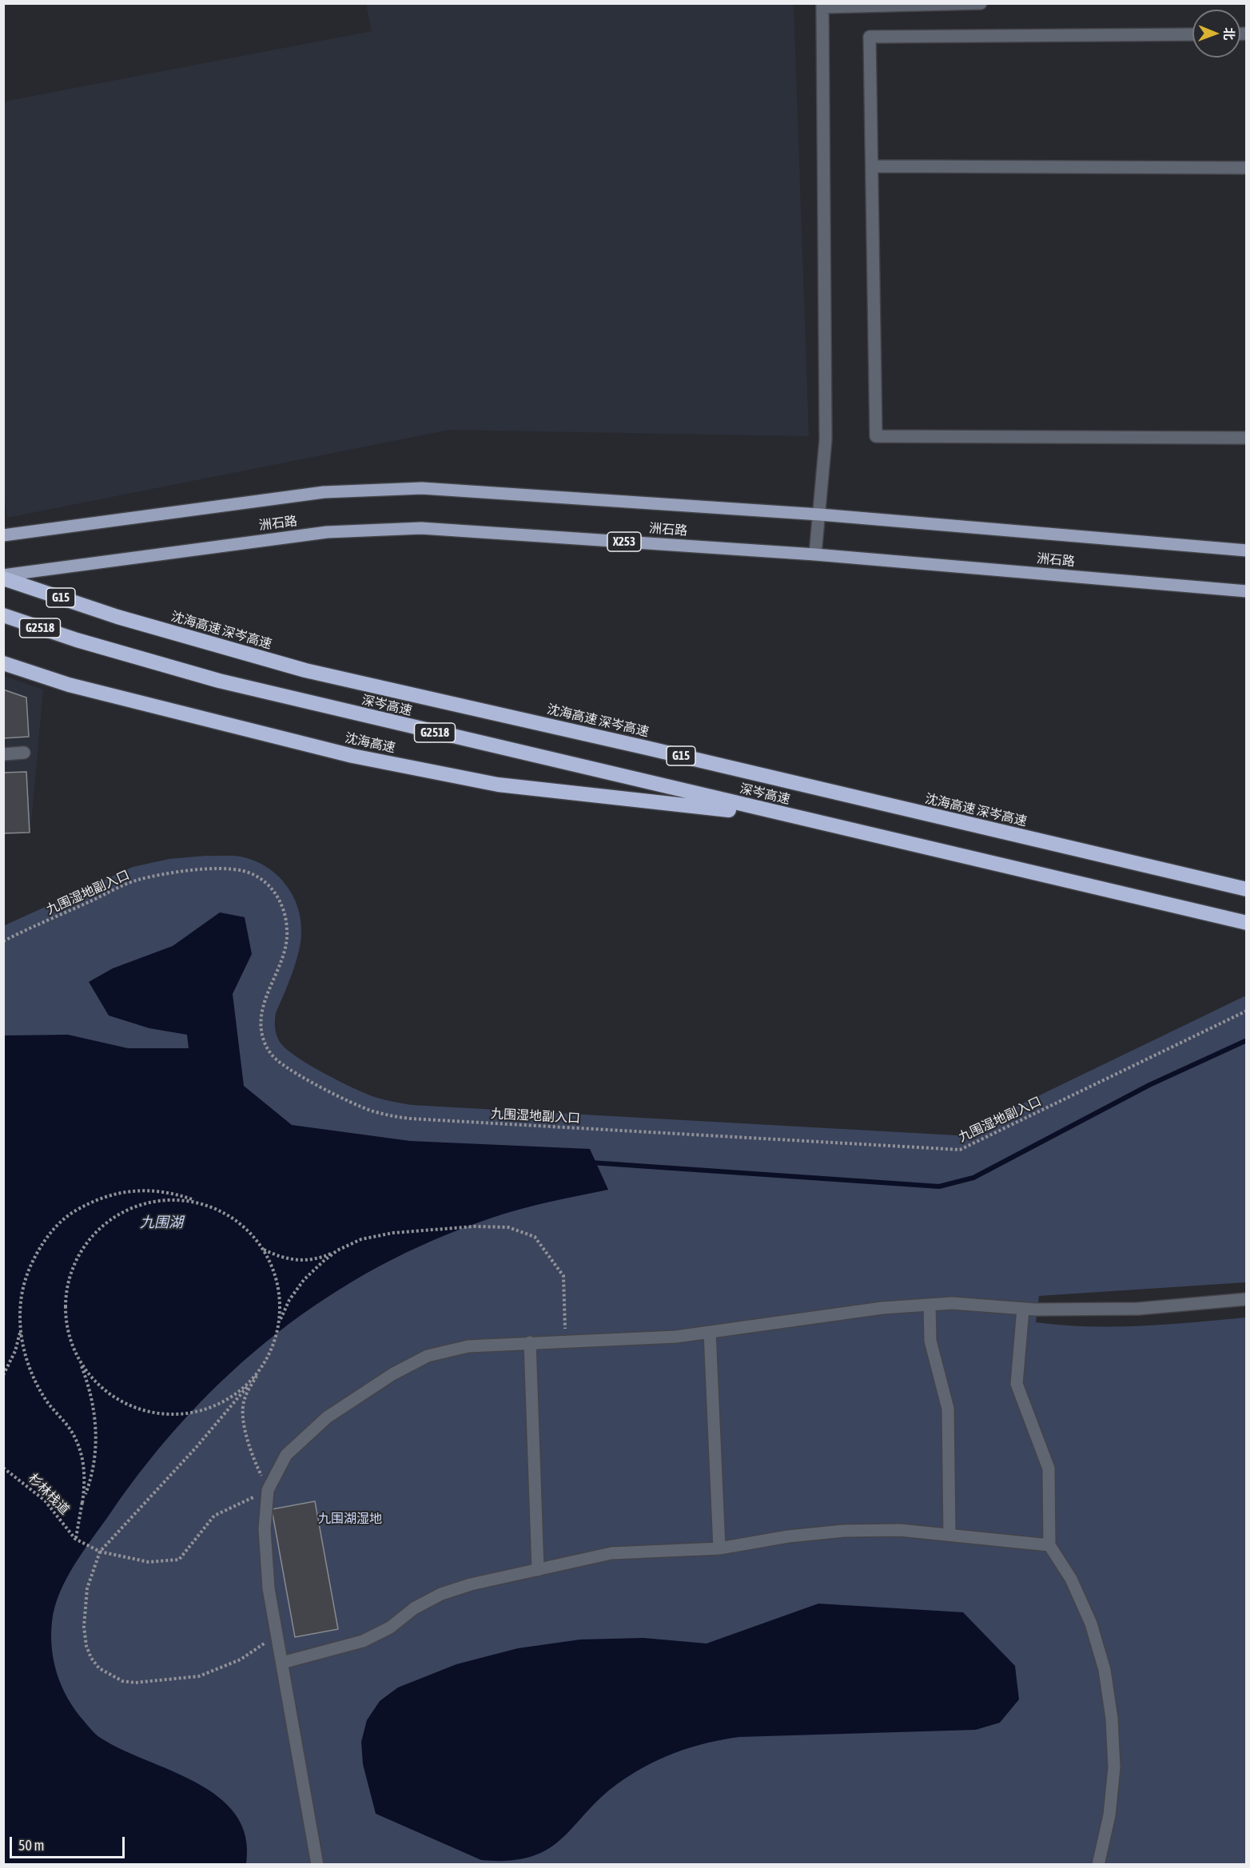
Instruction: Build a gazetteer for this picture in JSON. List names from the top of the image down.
{
  "streets": {
    "highway": [
      "G15",
      "G2518",
      "沈海高速 深岑高速",
      "深岑高速",
      "沈海高速"
    ],
    "main road": ["洲石路", "X253"],
    "path": ["九围湿地副入口", "杉林栈道"]
  },
  "crossings": [
    ["洲石路", "沈海高速 深岑高速"],
    ["深岑高速", "沈海高速"]
  ],
  "water": ["九围湖"],
  "parks": ["九围湖湿地"],
  "scale_bar": "50 m",
  "north": "right"
}
